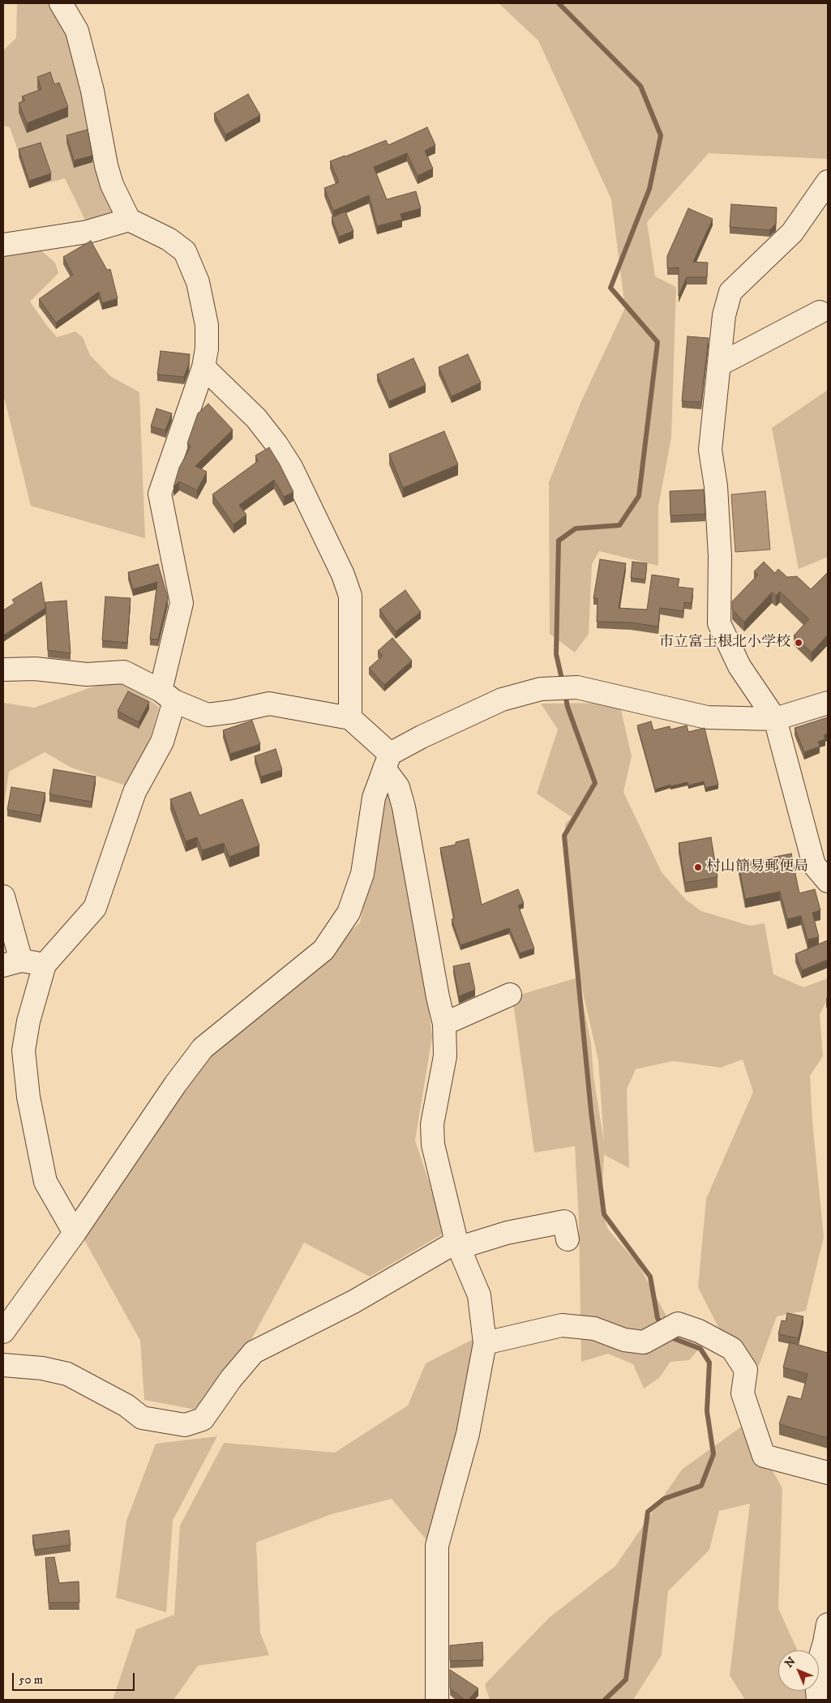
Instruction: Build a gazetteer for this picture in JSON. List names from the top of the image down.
{
  "places": ["市立富士根北小学校", "村山簡易郵便局"],
  "scale_bar": "50 m",
  "north": "top left"
}
